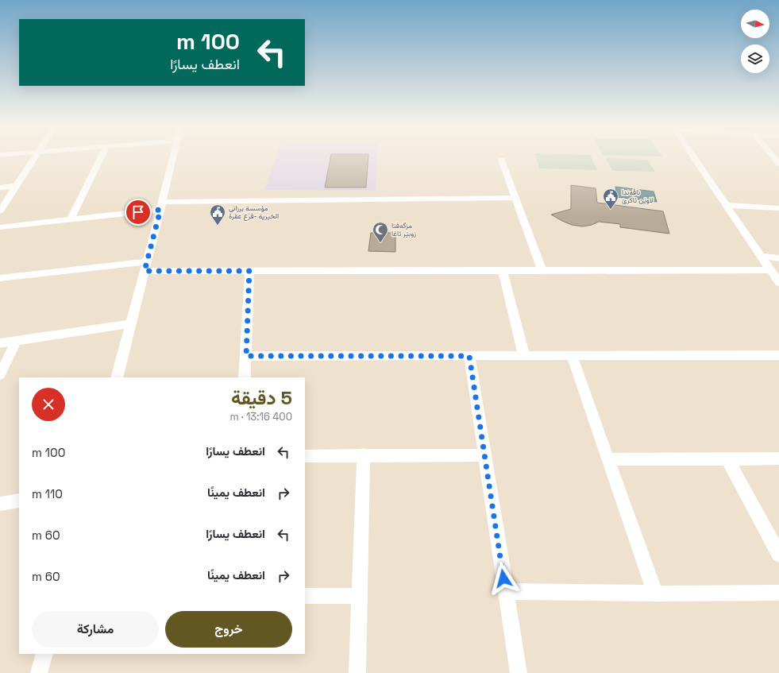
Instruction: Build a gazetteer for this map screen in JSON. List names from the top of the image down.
{
  "places": {
    "public building": ["ناڤەندا لاوێن ئاکرێ", "مؤسسة برزانى الخيرية -فرع عقرة"],
    "mosque": ["مزگەفتا زوبێر ئاغا"]
  },
  "north": "right",
  "page": {
    "turn": ["100 m", "انعطف يسارًا"],
    "heading": ["5 دقيقة", "400 m · 13:16"],
    "list": [
      {
        "name": "انعطف يسارًا",
        "value": "100 m"
      },
      {
        "name": "انعطف يمينًا",
        "value": "110 m"
      },
      {
        "name": "انعطف يسارًا",
        "value": "60 m"
      },
      {
        "name": "انعطف يمينًا",
        "value": "60 m"
      }
    ],
    "buttons": ["خروج", "مشاركة"]
  }
}
